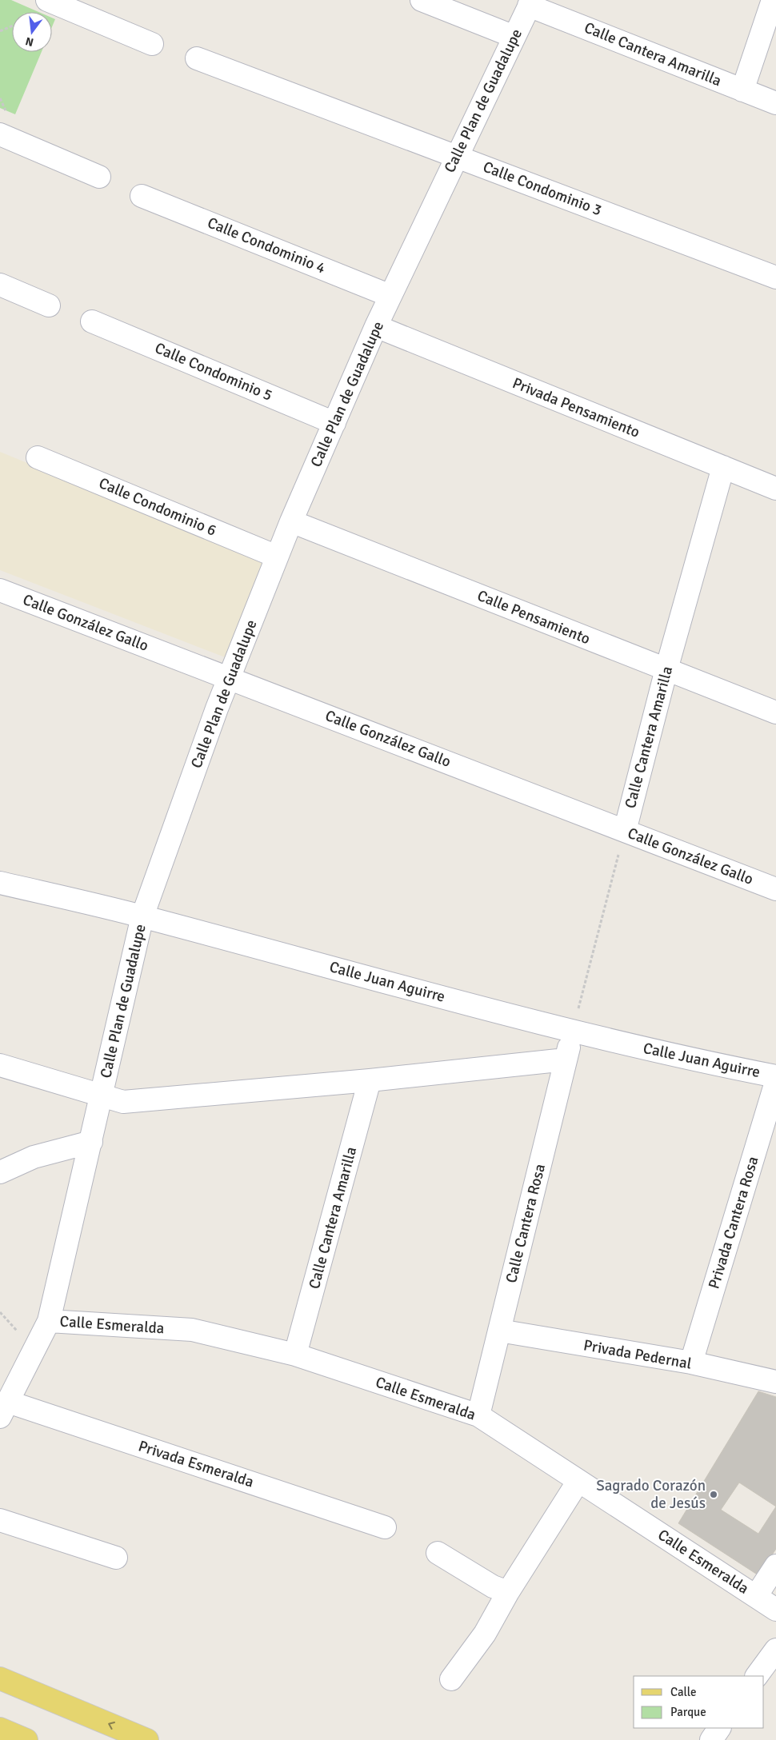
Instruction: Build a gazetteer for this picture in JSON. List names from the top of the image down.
{
  "streets": {
    "street": [
      "Calle Cantera Amarilla",
      "Calle Plan de Guadalupe",
      "Calle Condominio 3",
      "Calle Condominio 4",
      "Calle Condominio 5",
      "Privada Pensamiento",
      "Calle Condominio 6",
      "Calle Pensamiento",
      "Calle González Gallo",
      "Calle Juan Aguirre",
      "Privada Cantera Rosa",
      "Calle Cantera Rosa",
      "Calle Esmeralda",
      "Privada Pedernal",
      "Privada Esmeralda"
    ]
  },
  "crossings": [
    ["Calle Cantera Amarilla", "Calle Plan de Guadalupe"],
    ["Calle Cantera Amarilla", "Privada Pensamiento"],
    ["Calle Cantera Amarilla", "Calle Pensamiento"],
    ["Calle Cantera Amarilla", "Calle González Gallo"],
    ["Calle Cantera Amarilla", "Calle Esmeralda"],
    ["Calle Plan de Guadalupe", "Calle Condominio 3"],
    ["Calle Plan de Guadalupe", "Calle Condominio 4"],
    ["Calle Plan de Guadalupe", "Calle Condominio 5"],
    ["Calle Plan de Guadalupe", "Privada Pensamiento"],
    ["Calle Plan de Guadalupe", "Calle Condominio 6"],
    ["Calle Plan de Guadalupe", "Calle Pensamiento"],
    ["Calle Plan de Guadalupe", "Calle González Gallo"],
    ["Calle Plan de Guadalupe", "Calle Juan Aguirre"],
    ["Calle Plan de Guadalupe", "Calle Esmeralda"],
    ["Calle Plan de Guadalupe", "Privada Esmeralda"],
    ["Calle Juan Aguirre", "Calle Cantera Rosa"],
    ["Privada Cantera Rosa", "Privada Pedernal"],
    ["Calle Cantera Rosa", "Calle Esmeralda"],
    ["Calle Cantera Rosa", "Privada Pedernal"]
  ],
  "places": ["Sagrado Corazón de Jesús"],
  "legend": ["Calle", "Parque"],
  "north": "bottom"
}
